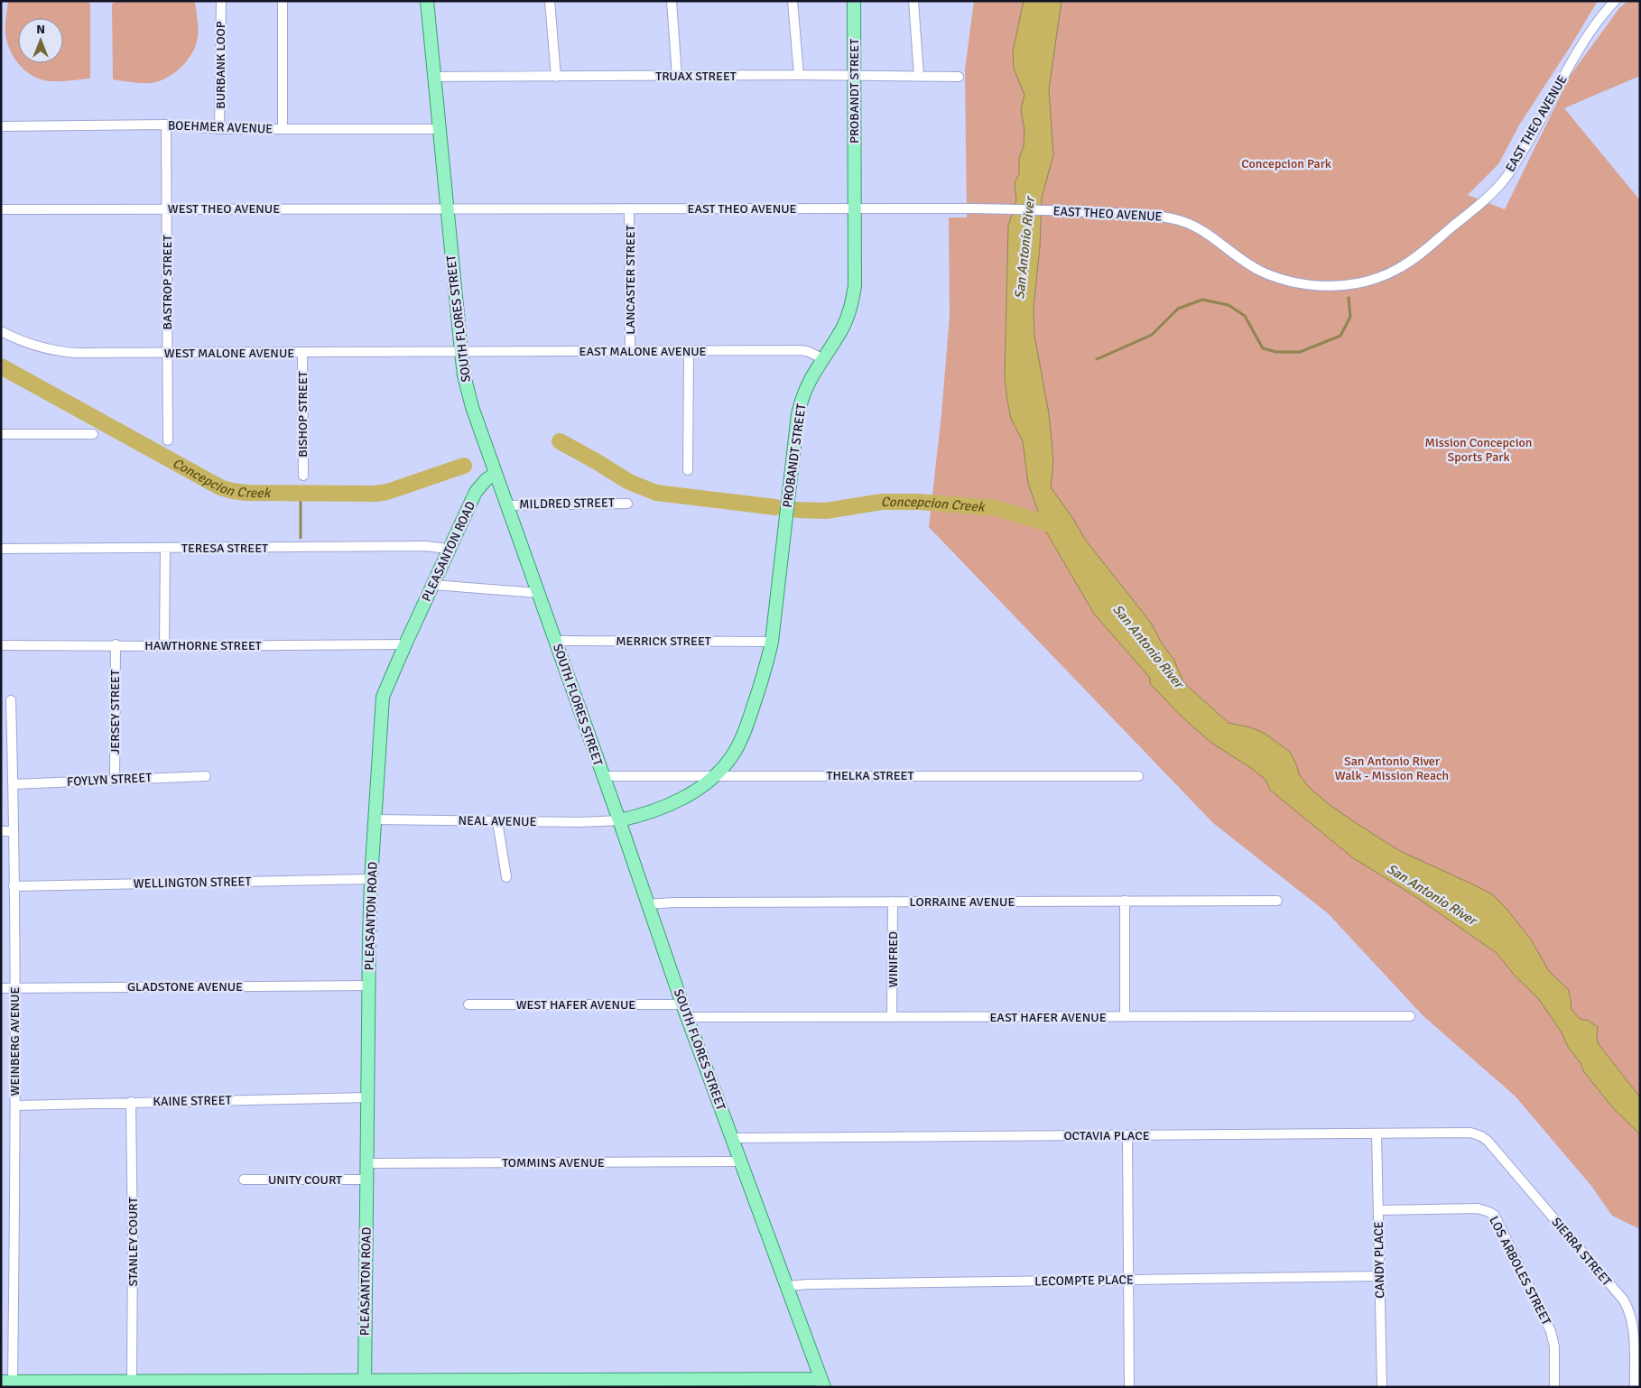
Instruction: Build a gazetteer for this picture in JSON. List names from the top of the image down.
{
  "streets": {
    "main road": ["PROBANDT STREET", "SOUTH FLORES STREET", "PLEASANTON ROAD"],
    "street": [
      "BURBANK LOOP",
      "TRUAX STREET",
      "EAST THEO AVENUE",
      "BOEHMER AVENUE",
      "WEST THEO AVENUE",
      "LANCASTER STREET",
      "BASTROP STREET",
      "EAST MALONE AVENUE",
      "WEST MALONE AVENUE",
      "BISHOP STREET",
      "MILDRED STREET",
      "TERESA STREET",
      "MERRICK STREET",
      "HAWTHORNE STREET",
      "JERSEY STREET",
      "THELKA STREET",
      "FOYLYN STREET",
      "NEAL AVENUE",
      "WELLINGTON STREET",
      "LORRAINE AVENUE",
      "WINIFRED",
      "GLADSTONE AVENUE",
      "WEST HAFER AVENUE",
      "EAST HAFER AVENUE",
      "WEINBERG AVENUE",
      "KAINE STREET",
      "OCTAVIA PLACE",
      "TOMMINS AVENUE",
      "UNITY COURT",
      "STANLEY COURT",
      "SIERRA STREET",
      "CANDY PLACE",
      "LOS ARBOLES STREET",
      "LECOMPTE PLACE"
    ]
  },
  "crossings": [
    ["BURBANK LOOP", "BOEHMER AVENUE"],
    ["TRUAX STREET", "PROBANDT STREET"],
    ["TRUAX STREET", "SOUTH FLORES STREET"],
    ["PROBANDT STREET", "EAST THEO AVENUE"],
    ["PROBANDT STREET", "SOUTH FLORES STREET"],
    ["PROBANDT STREET", "EAST MALONE AVENUE"],
    ["PROBANDT STREET", "MERRICK STREET"],
    ["PROBANDT STREET", "THELKA STREET"],
    ["PROBANDT STREET", "NEAL AVENUE"],
    ["EAST THEO AVENUE", "WEST THEO AVENUE"],
    ["EAST THEO AVENUE", "LANCASTER STREET"],
    ["EAST THEO AVENUE", "SOUTH FLORES STREET"],
    ["BOEHMER AVENUE", "BASTROP STREET"],
    ["BOEHMER AVENUE", "SOUTH FLORES STREET"],
    ["WEST THEO AVENUE", "BASTROP STREET"],
    ["WEST THEO AVENUE", "SOUTH FLORES STREET"],
    ["LANCASTER STREET", "EAST MALONE AVENUE"],
    ["BASTROP STREET", "WEST MALONE AVENUE"],
    ["SOUTH FLORES STREET", "EAST MALONE AVENUE"],
    ["SOUTH FLORES STREET", "WEST MALONE AVENUE"],
    ["SOUTH FLORES STREET", "MILDRED STREET"],
    ["SOUTH FLORES STREET", "PLEASANTON ROAD"],
    ["SOUTH FLORES STREET", "MERRICK STREET"],
    ["SOUTH FLORES STREET", "THELKA STREET"],
    ["SOUTH FLORES STREET", "NEAL AVENUE"],
    ["SOUTH FLORES STREET", "LORRAINE AVENUE"],
    ["SOUTH FLORES STREET", "WEST HAFER AVENUE"],
    ["SOUTH FLORES STREET", "EAST HAFER AVENUE"],
    ["SOUTH FLORES STREET", "OCTAVIA PLACE"],
    ["SOUTH FLORES STREET", "TOMMINS AVENUE"],
    ["SOUTH FLORES STREET", "LECOMPTE PLACE"],
    ["EAST MALONE AVENUE", "WEST MALONE AVENUE"],
    ["WEST MALONE AVENUE", "BISHOP STREET"],
    ["TERESA STREET", "PLEASANTON ROAD"],
    ["PLEASANTON ROAD", "HAWTHORNE STREET"],
    ["PLEASANTON ROAD", "NEAL AVENUE"],
    ["PLEASANTON ROAD", "WELLINGTON STREET"],
    ["PLEASANTON ROAD", "GLADSTONE AVENUE"],
    ["PLEASANTON ROAD", "KAINE STREET"],
    ["PLEASANTON ROAD", "TOMMINS AVENUE"],
    ["PLEASANTON ROAD", "UNITY COURT"],
    ["HAWTHORNE STREET", "JERSEY STREET"],
    ["JERSEY STREET", "FOYLYN STREET"],
    ["FOYLYN STREET", "WEINBERG AVENUE"],
    ["WELLINGTON STREET", "WEINBERG AVENUE"],
    ["LORRAINE AVENUE", "WINIFRED"],
    ["WINIFRED", "EAST HAFER AVENUE"],
    ["GLADSTONE AVENUE", "WEINBERG AVENUE"],
    ["WEINBERG AVENUE", "KAINE STREET"],
    ["KAINE STREET", "STANLEY COURT"],
    ["OCTAVIA PLACE", "SIERRA STREET"],
    ["OCTAVIA PLACE", "CANDY PLACE"],
    ["CANDY PLACE", "LOS ARBOLES STREET"],
    ["CANDY PLACE", "LECOMPTE PLACE"]
  ],
  "water": ["San Antonio River", "Concepcion Creek"],
  "parks": ["Concepcion Park", "Mission Concepcion Sports Park", "San Antonio River Walk - Mission Reach"],
  "north": "top"
}
